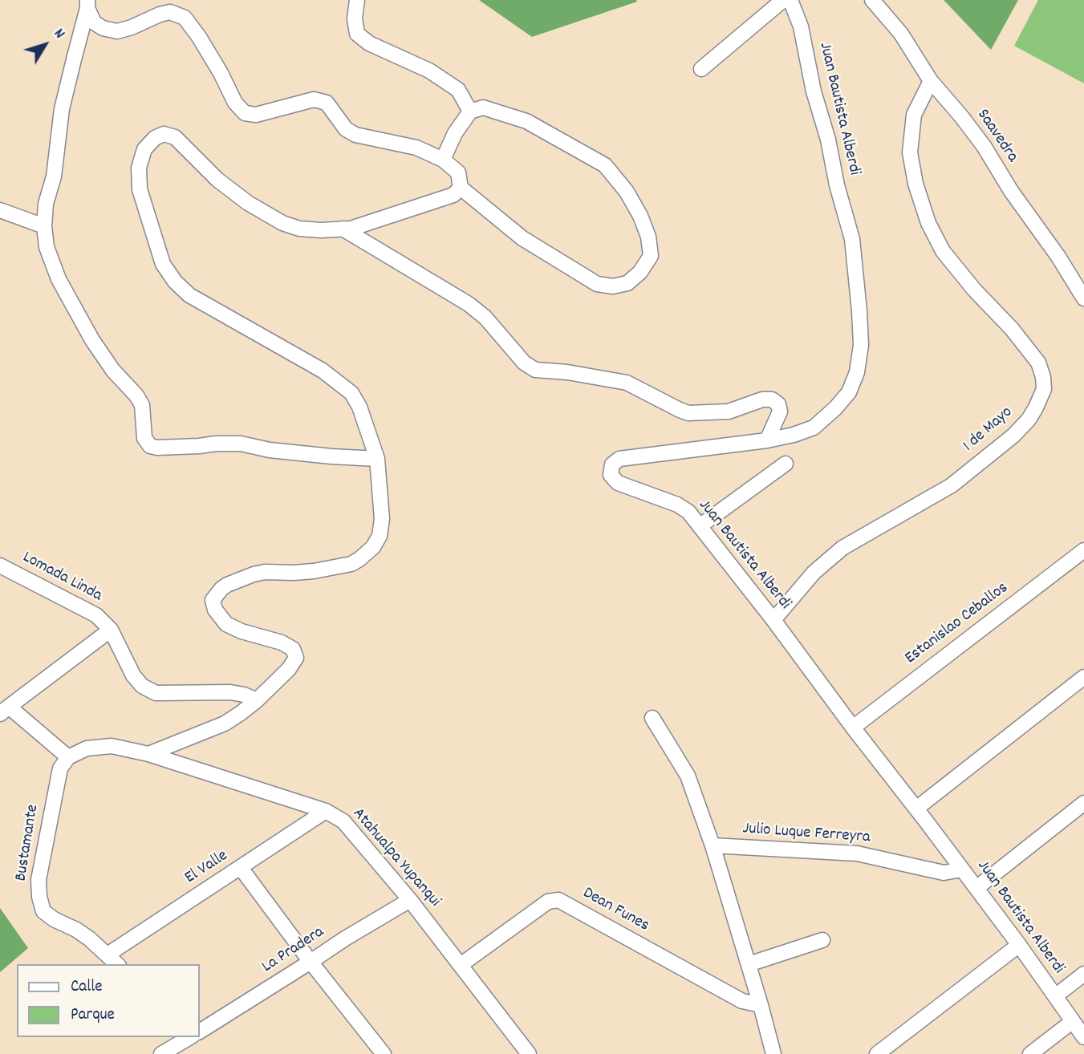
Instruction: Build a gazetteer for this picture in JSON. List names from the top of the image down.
{
  "streets": {
    "street": [
      "Juan Bautista Alberdi",
      "Saavedra",
      "1 de Mayo",
      "Lomada Linda",
      "Estanislao Ceballos",
      "Julio Luque Ferreyra",
      "Bustamante",
      "Atahualpa Yupanqui",
      "El Valle",
      "Dean Funes",
      "La Pradera"
    ]
  },
  "crossings": [
    ["Juan Bautista Alberdi", "1 de Mayo"],
    ["Juan Bautista Alberdi", "Estanislao Ceballos"],
    ["Juan Bautista Alberdi", "Julio Luque Ferreyra"],
    ["Saavedra", "1 de Mayo"],
    ["Bustamante", "Atahualpa Yupanqui"],
    ["Bustamante", "El Valle"],
    ["Atahualpa Yupanqui", "El Valle"],
    ["Atahualpa Yupanqui", "Dean Funes"],
    ["Atahualpa Yupanqui", "La Pradera"]
  ],
  "legend": ["Calle", "Parque"],
  "north": "top right"
}
